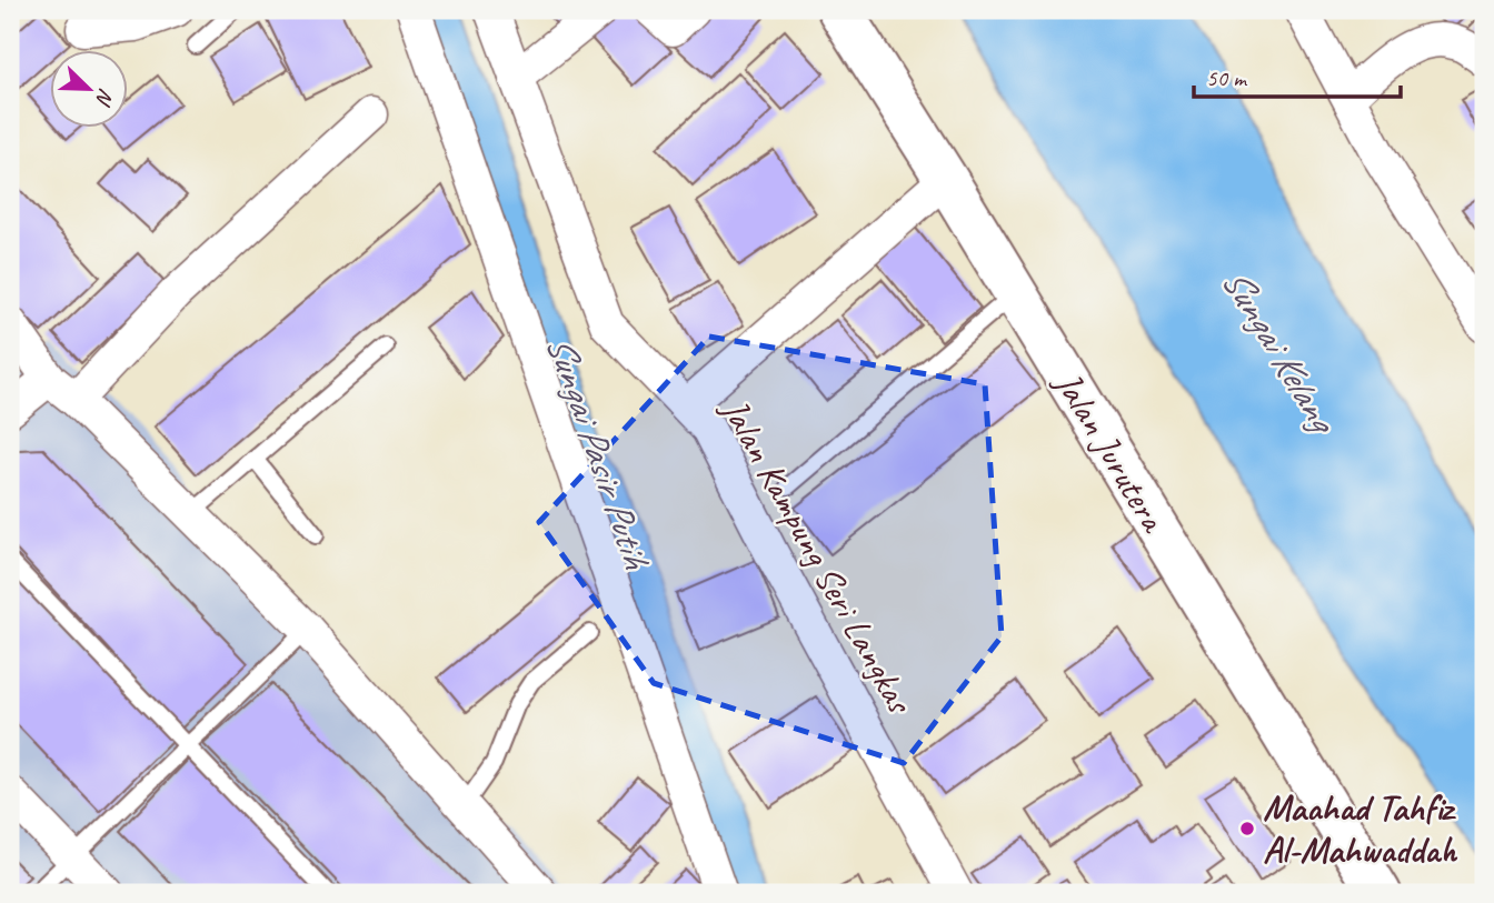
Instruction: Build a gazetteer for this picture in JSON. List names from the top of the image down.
{
  "streets": {
    "street": ["Jalan Jurutera", "Jalan Kampung Seri Langkas"]
  },
  "water": ["Sungai Kelang", "Sungai Pasir Putih"],
  "places": ["Maahad Tahfiz Al-Mahwaddah"],
  "scale_bar": "50 m",
  "north": "bottom right"
}
